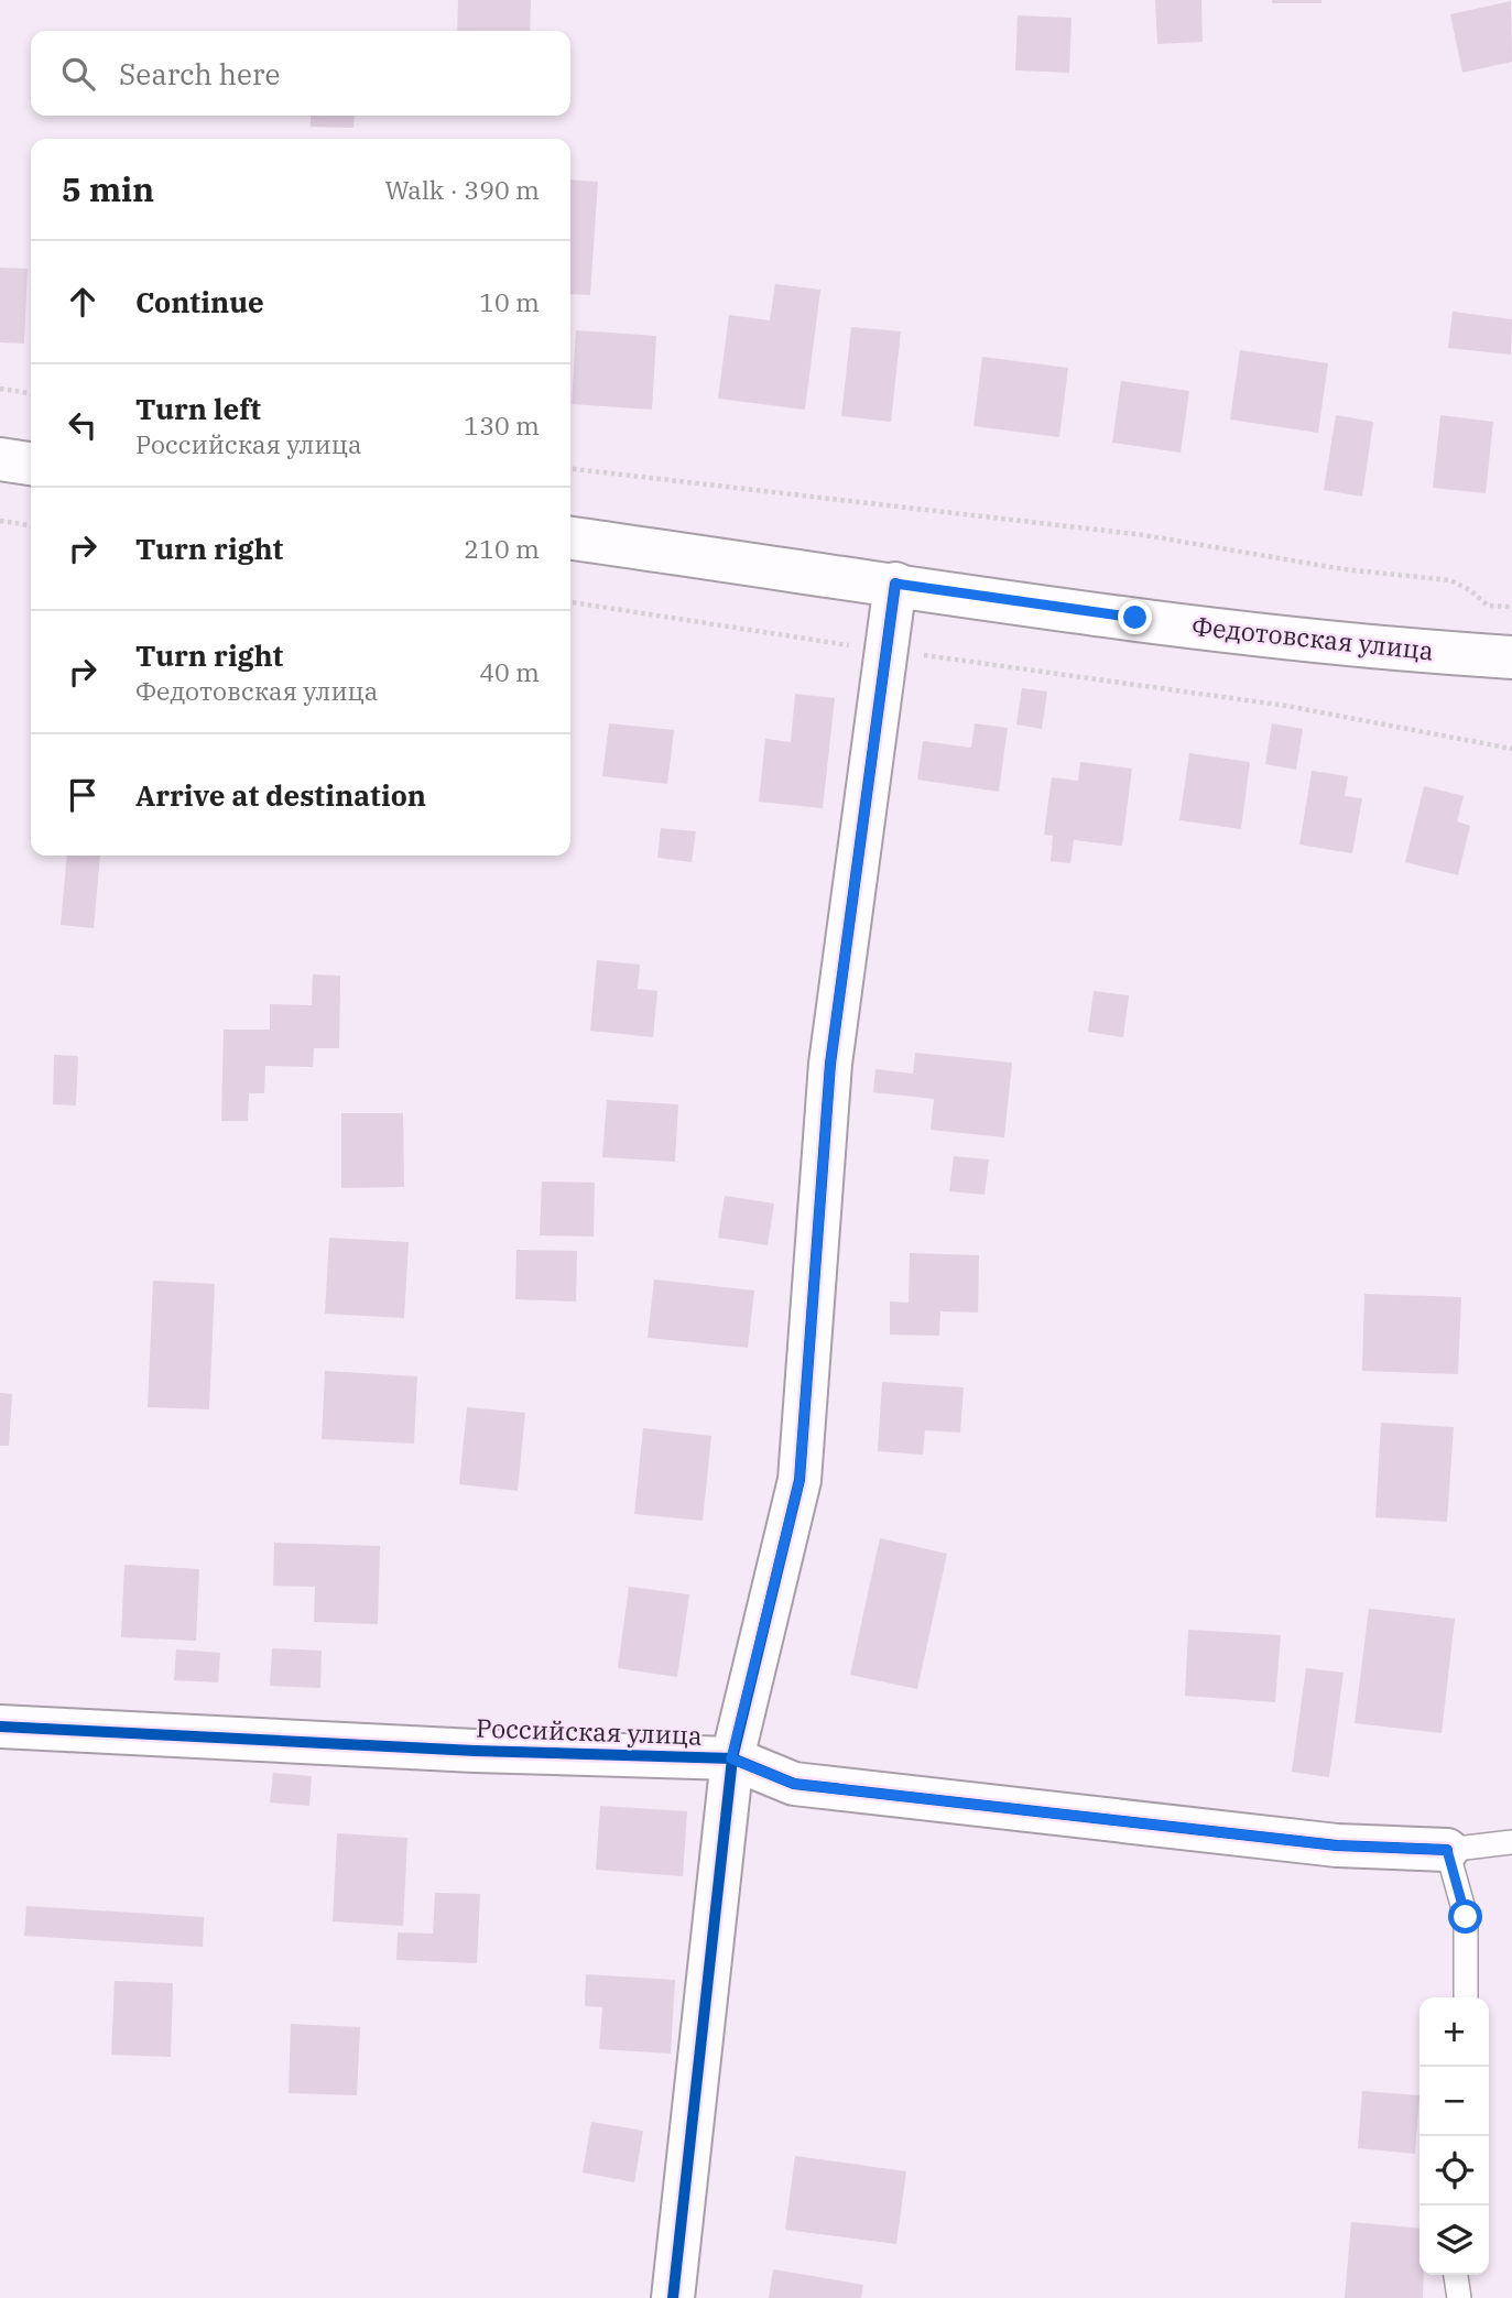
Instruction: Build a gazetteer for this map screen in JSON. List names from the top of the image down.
{
  "streets": {
    "street": ["Федотовская улица", "Российская улица"]
  },
  "page": {
    "search": "Search here",
    "heading": ["5 min", "Walk · 390 m"],
    "list": [
      ["Continue", "10 m"],
      ["Turn left", "Российская улица", "130 m"],
      ["Turn right", "210 m"],
      ["Turn right", "Федотовская улица", "40 m"],
      "Arrive at destination"
    ],
    "map_buttons": ["+", "−"]
  }
}
